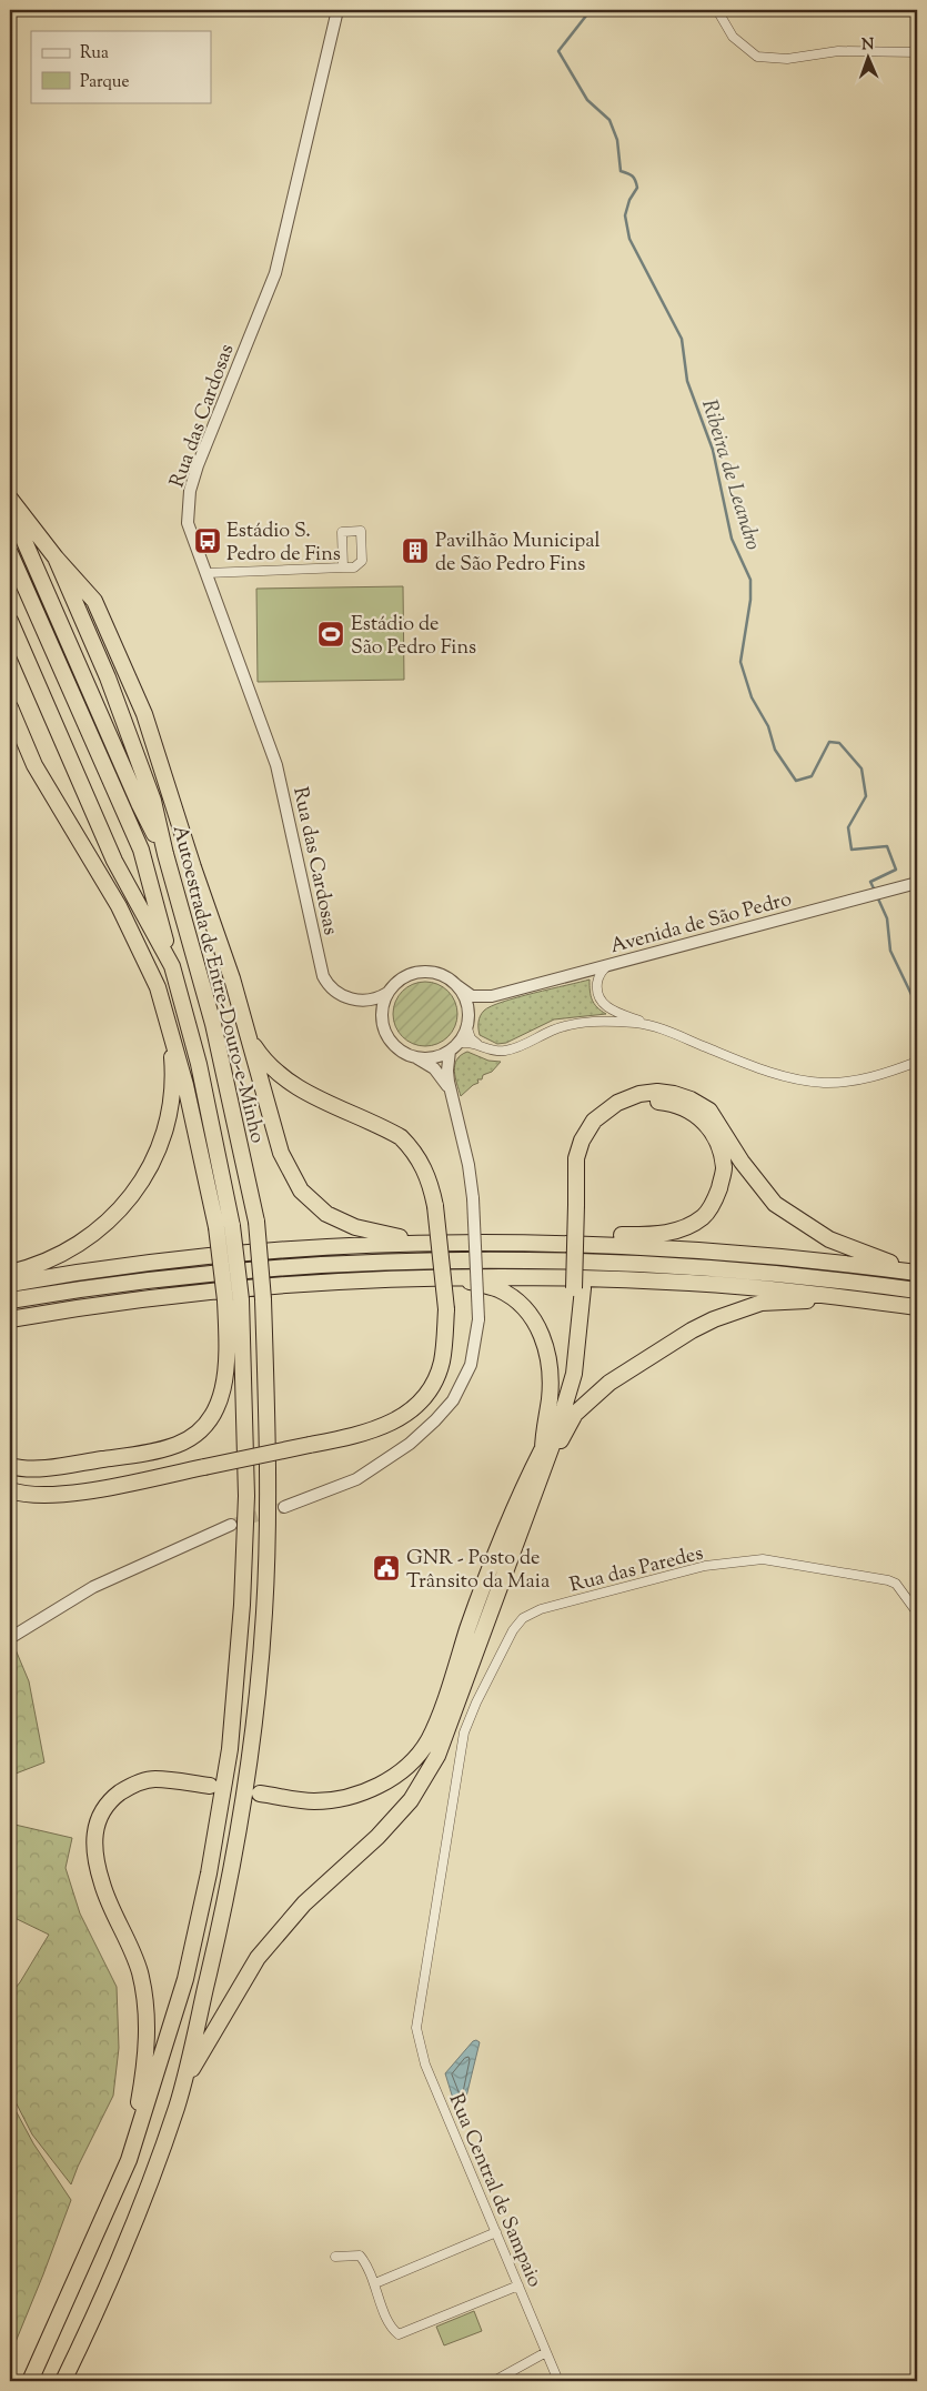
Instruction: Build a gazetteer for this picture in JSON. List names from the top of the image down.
{
  "streets": {
    "highway": ["Autoestrada de Entre-Douro-e-Minho"],
    "street": [
      "Rua das Cardosas",
      "Avenida de São Pedro",
      "Rua das Paredes",
      "Rua Central de Sampaio"
    ]
  },
  "crossings": [
    ["Rua das Cardosas", "Avenida de São Pedro"],
    ["Rua das Paredes", "Rua Central de Sampaio"]
  ],
  "water": ["Ribeira de Leandro"],
  "places": {
    "bus stop": ["Estádio S. Pedro de Fins"],
    "building": ["Pavilhão Municipal de São Pedro Fins"],
    "sports": ["Estádio de São Pedro Fins"],
    "public building": ["GNR - Posto de Trânsito da Maia"]
  },
  "legend": ["Rua", "Parque"],
  "north": "top"
}
